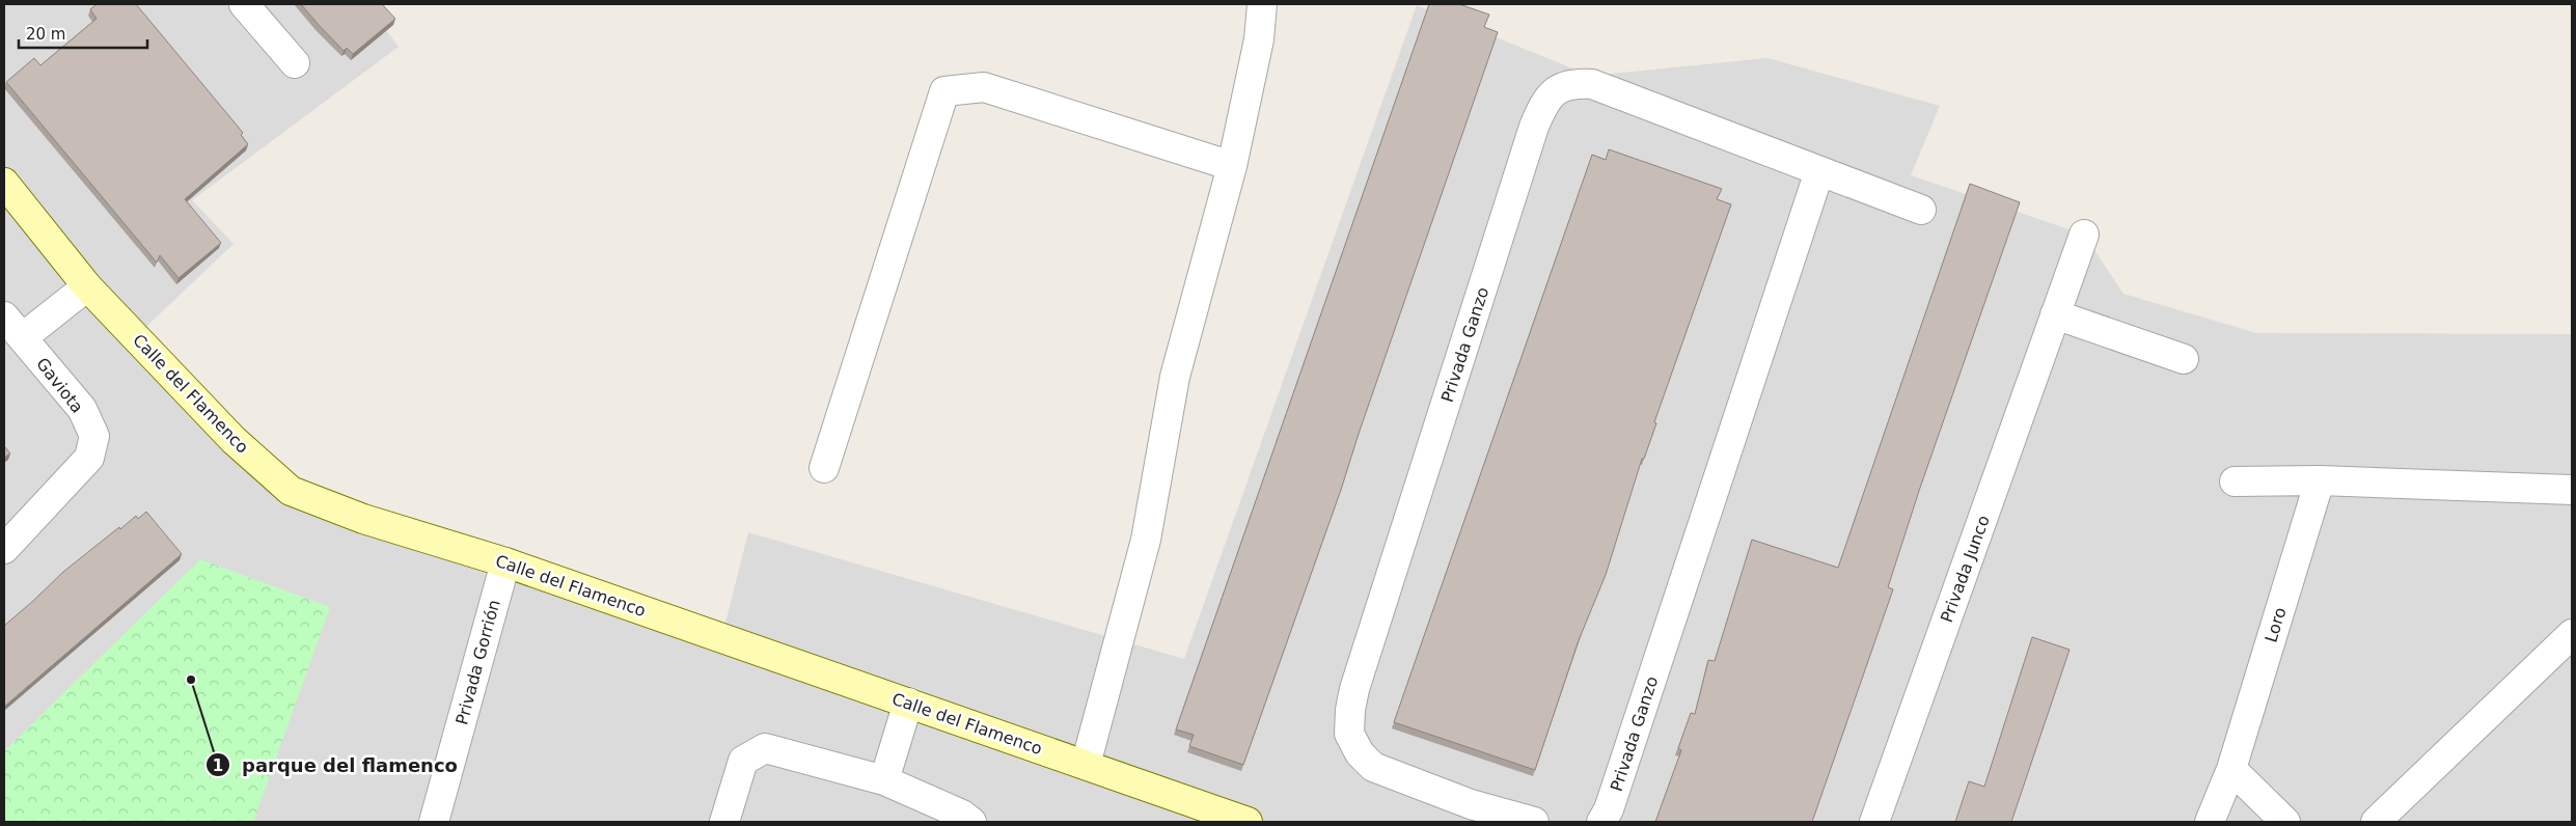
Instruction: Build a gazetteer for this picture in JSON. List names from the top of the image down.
{
  "streets": {
    "street": [
      "Privada Ganzo",
      "Gaviota",
      "Calle del Flamenco",
      "Privada Junco",
      "Loro",
      "Privada Gorrión"
    ]
  },
  "crossings": [
    ["Calle del Flamenco", "Privada Gorrión"]
  ],
  "places": ["parque del flamenco"],
  "scale_bar": "20 m"
}
